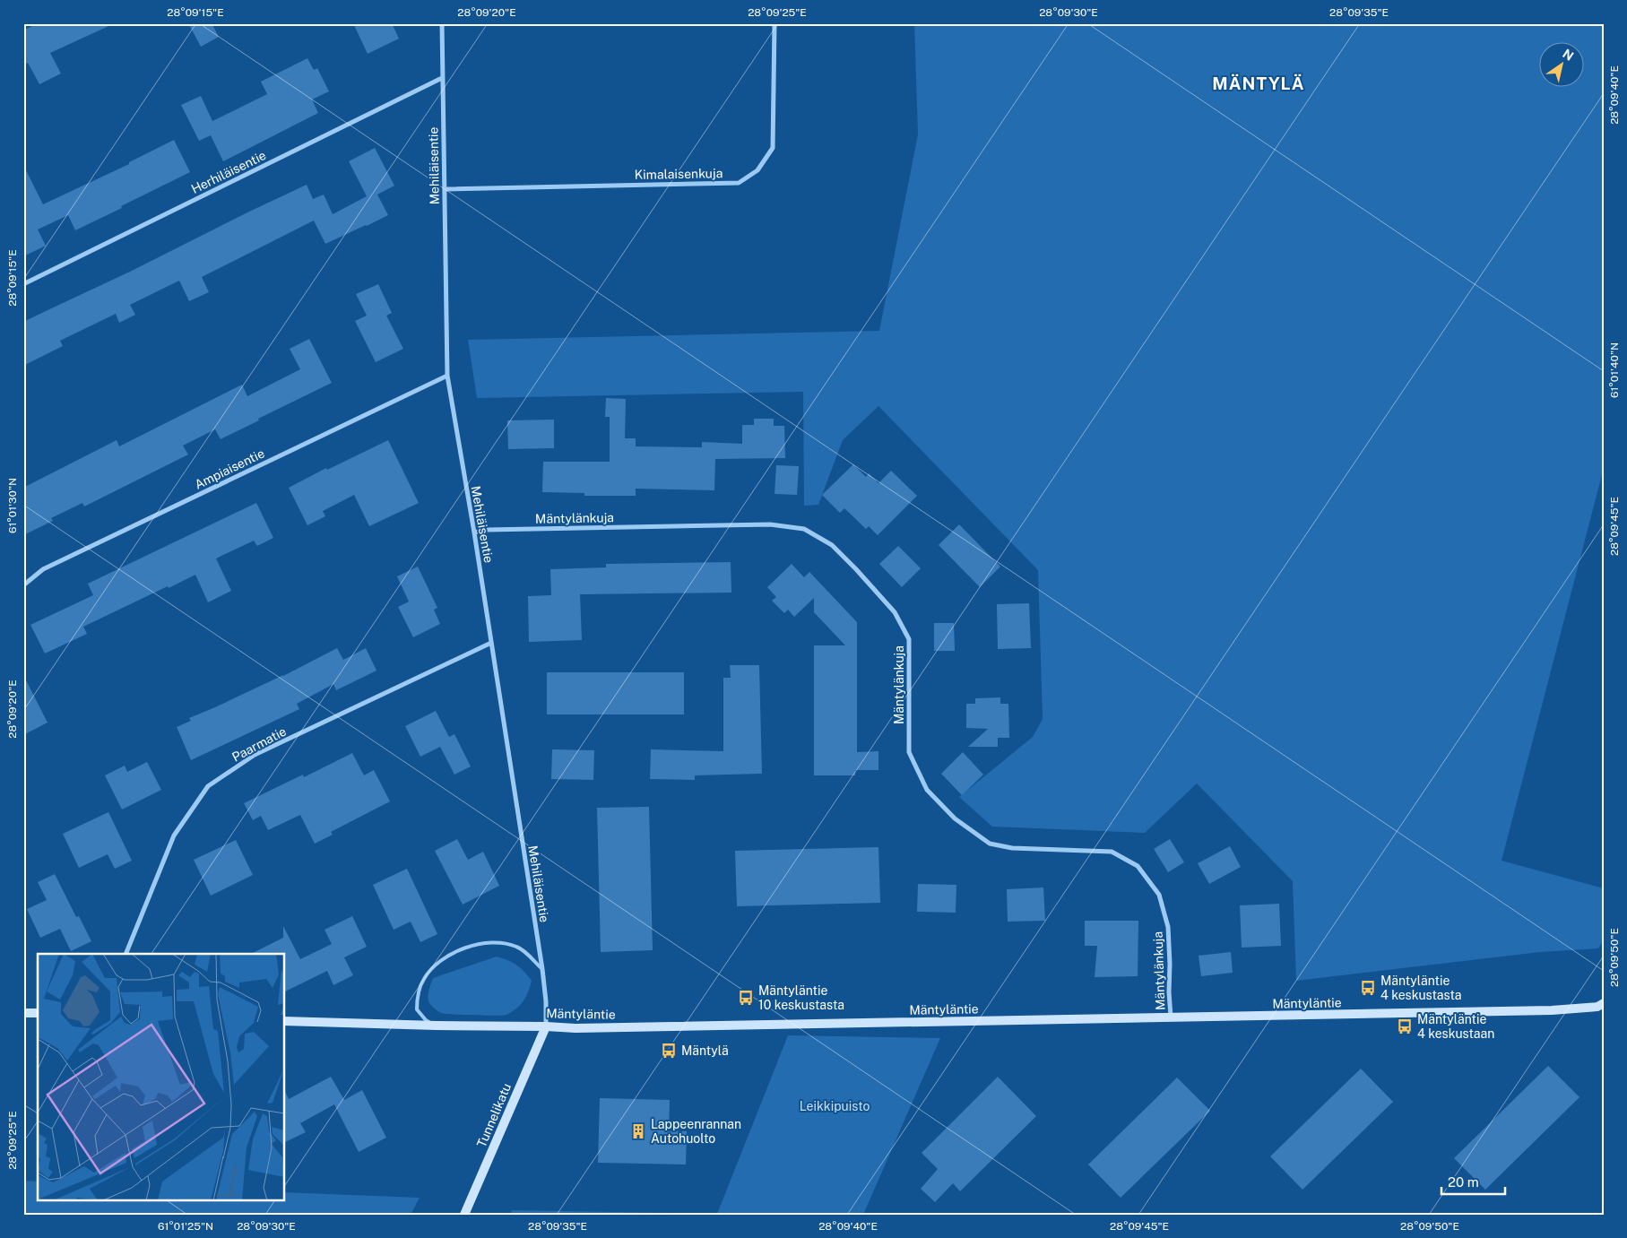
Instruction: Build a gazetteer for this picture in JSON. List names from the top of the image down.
{
  "streets": {
    "street": [
      "Mehiläisentie",
      "Herhiläisentie",
      "Kimalaisenkuja",
      "Ampiaisentie",
      "Mäntylänkuja",
      "Paarmatie",
      "Mäntyläntie",
      "Tunnelikatu"
    ]
  },
  "crossings": [
    ["Mehiläisentie", "Herhiläisentie"],
    ["Mehiläisentie", "Kimalaisenkuja"],
    ["Mehiläisentie", "Ampiaisentie"],
    ["Mehiläisentie", "Mäntylänkuja"],
    ["Mehiläisentie", "Paarmatie"],
    ["Mehiläisentie", "Mäntyläntie"],
    ["Mehiläisentie", "Tunnelikatu"],
    ["Mäntylänkuja", "Mäntyläntie"],
    ["Mäntyläntie", "Tunnelikatu"]
  ],
  "districts": ["MÄNTYLÄ"],
  "parks": ["Leikkipuisto"],
  "places": {
    "bus stop": [
      "Mäntyläntie 4 keskustasta",
      "Mäntyläntie 10 keskustasta",
      "Mäntyläntie 4 keskustaan",
      "Mäntylä"
    ],
    "building": ["Lappeenrannan Autohuolto"]
  },
  "scale_bar": "20 m",
  "north": "top right",
  "coordinates": [
    "28°09'15\"E",
    "28°09'20\"E",
    "28°09'25\"E",
    "28°09'30\"E",
    "28°09'35\"E",
    "28°09'40\"E",
    "61°01'40\"N",
    "61°01'30\"N",
    "28°09'45\"E",
    "28°09'50\"E",
    "61°01'25\"N"
  ]
}
